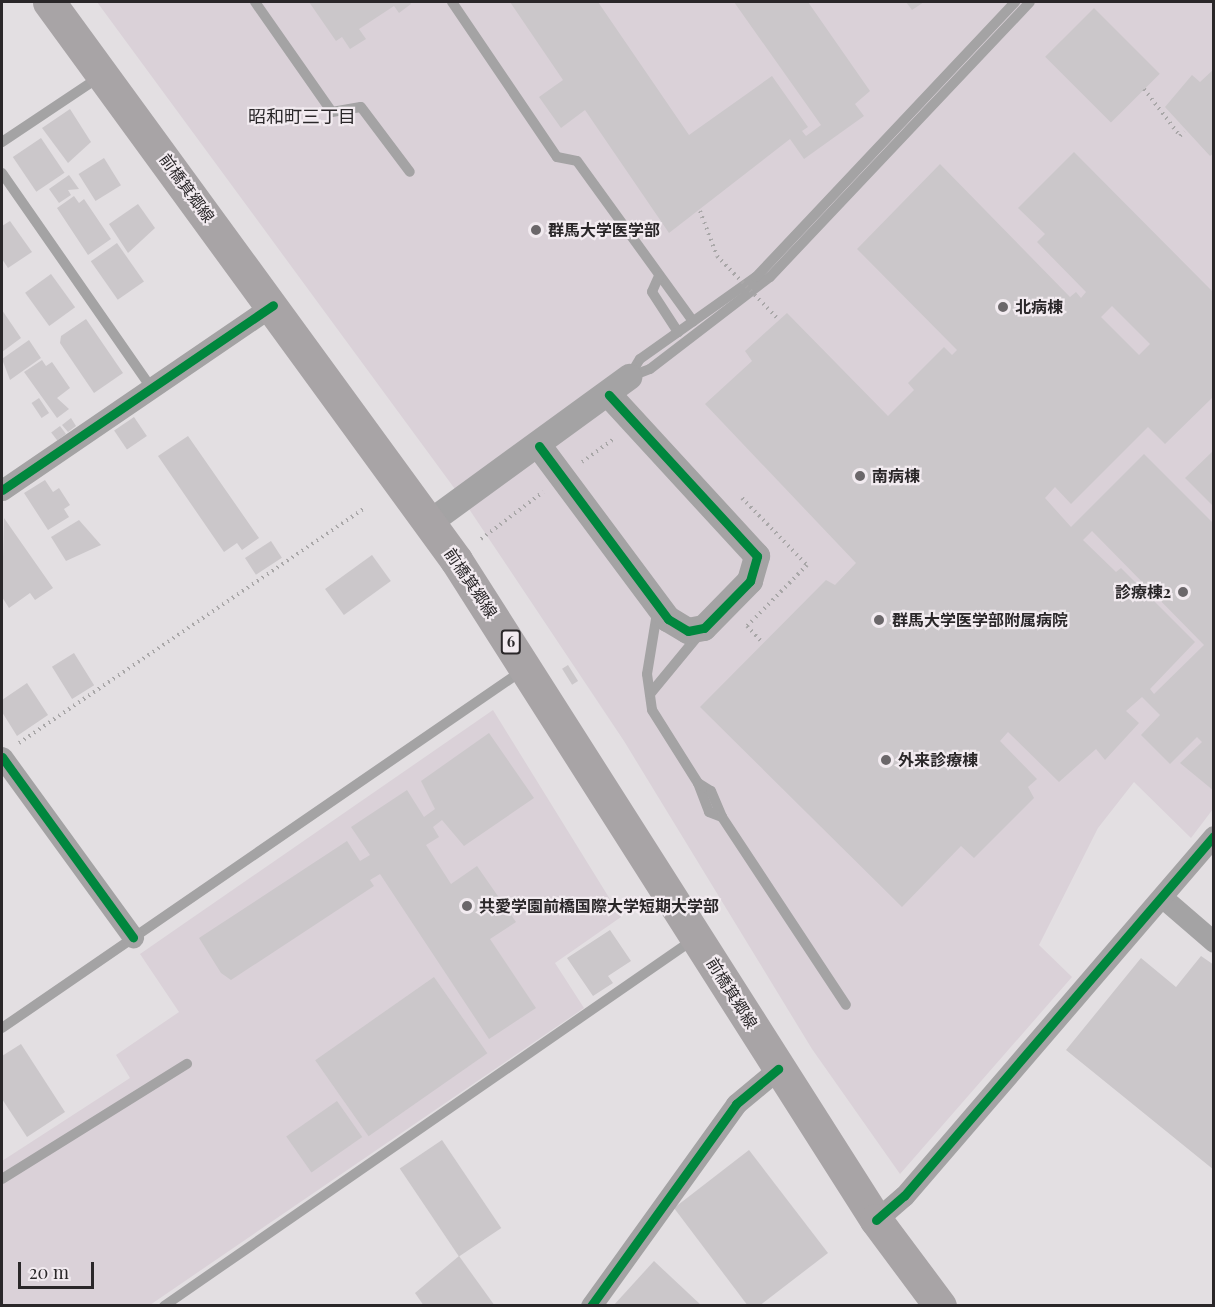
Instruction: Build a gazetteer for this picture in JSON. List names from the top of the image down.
{
  "streets": {
    "main road": ["前橋箕郷線", "6"]
  },
  "districts": ["昭和町三丁目"],
  "places": [
    "群馬大学医学部",
    "北病棟",
    "南病棟",
    "診療棟2",
    "群馬大学医学部附属病院",
    "外来診療棟",
    "共愛学園前橋国際大学短期大学部"
  ],
  "scale_bar": "20 m"
}
